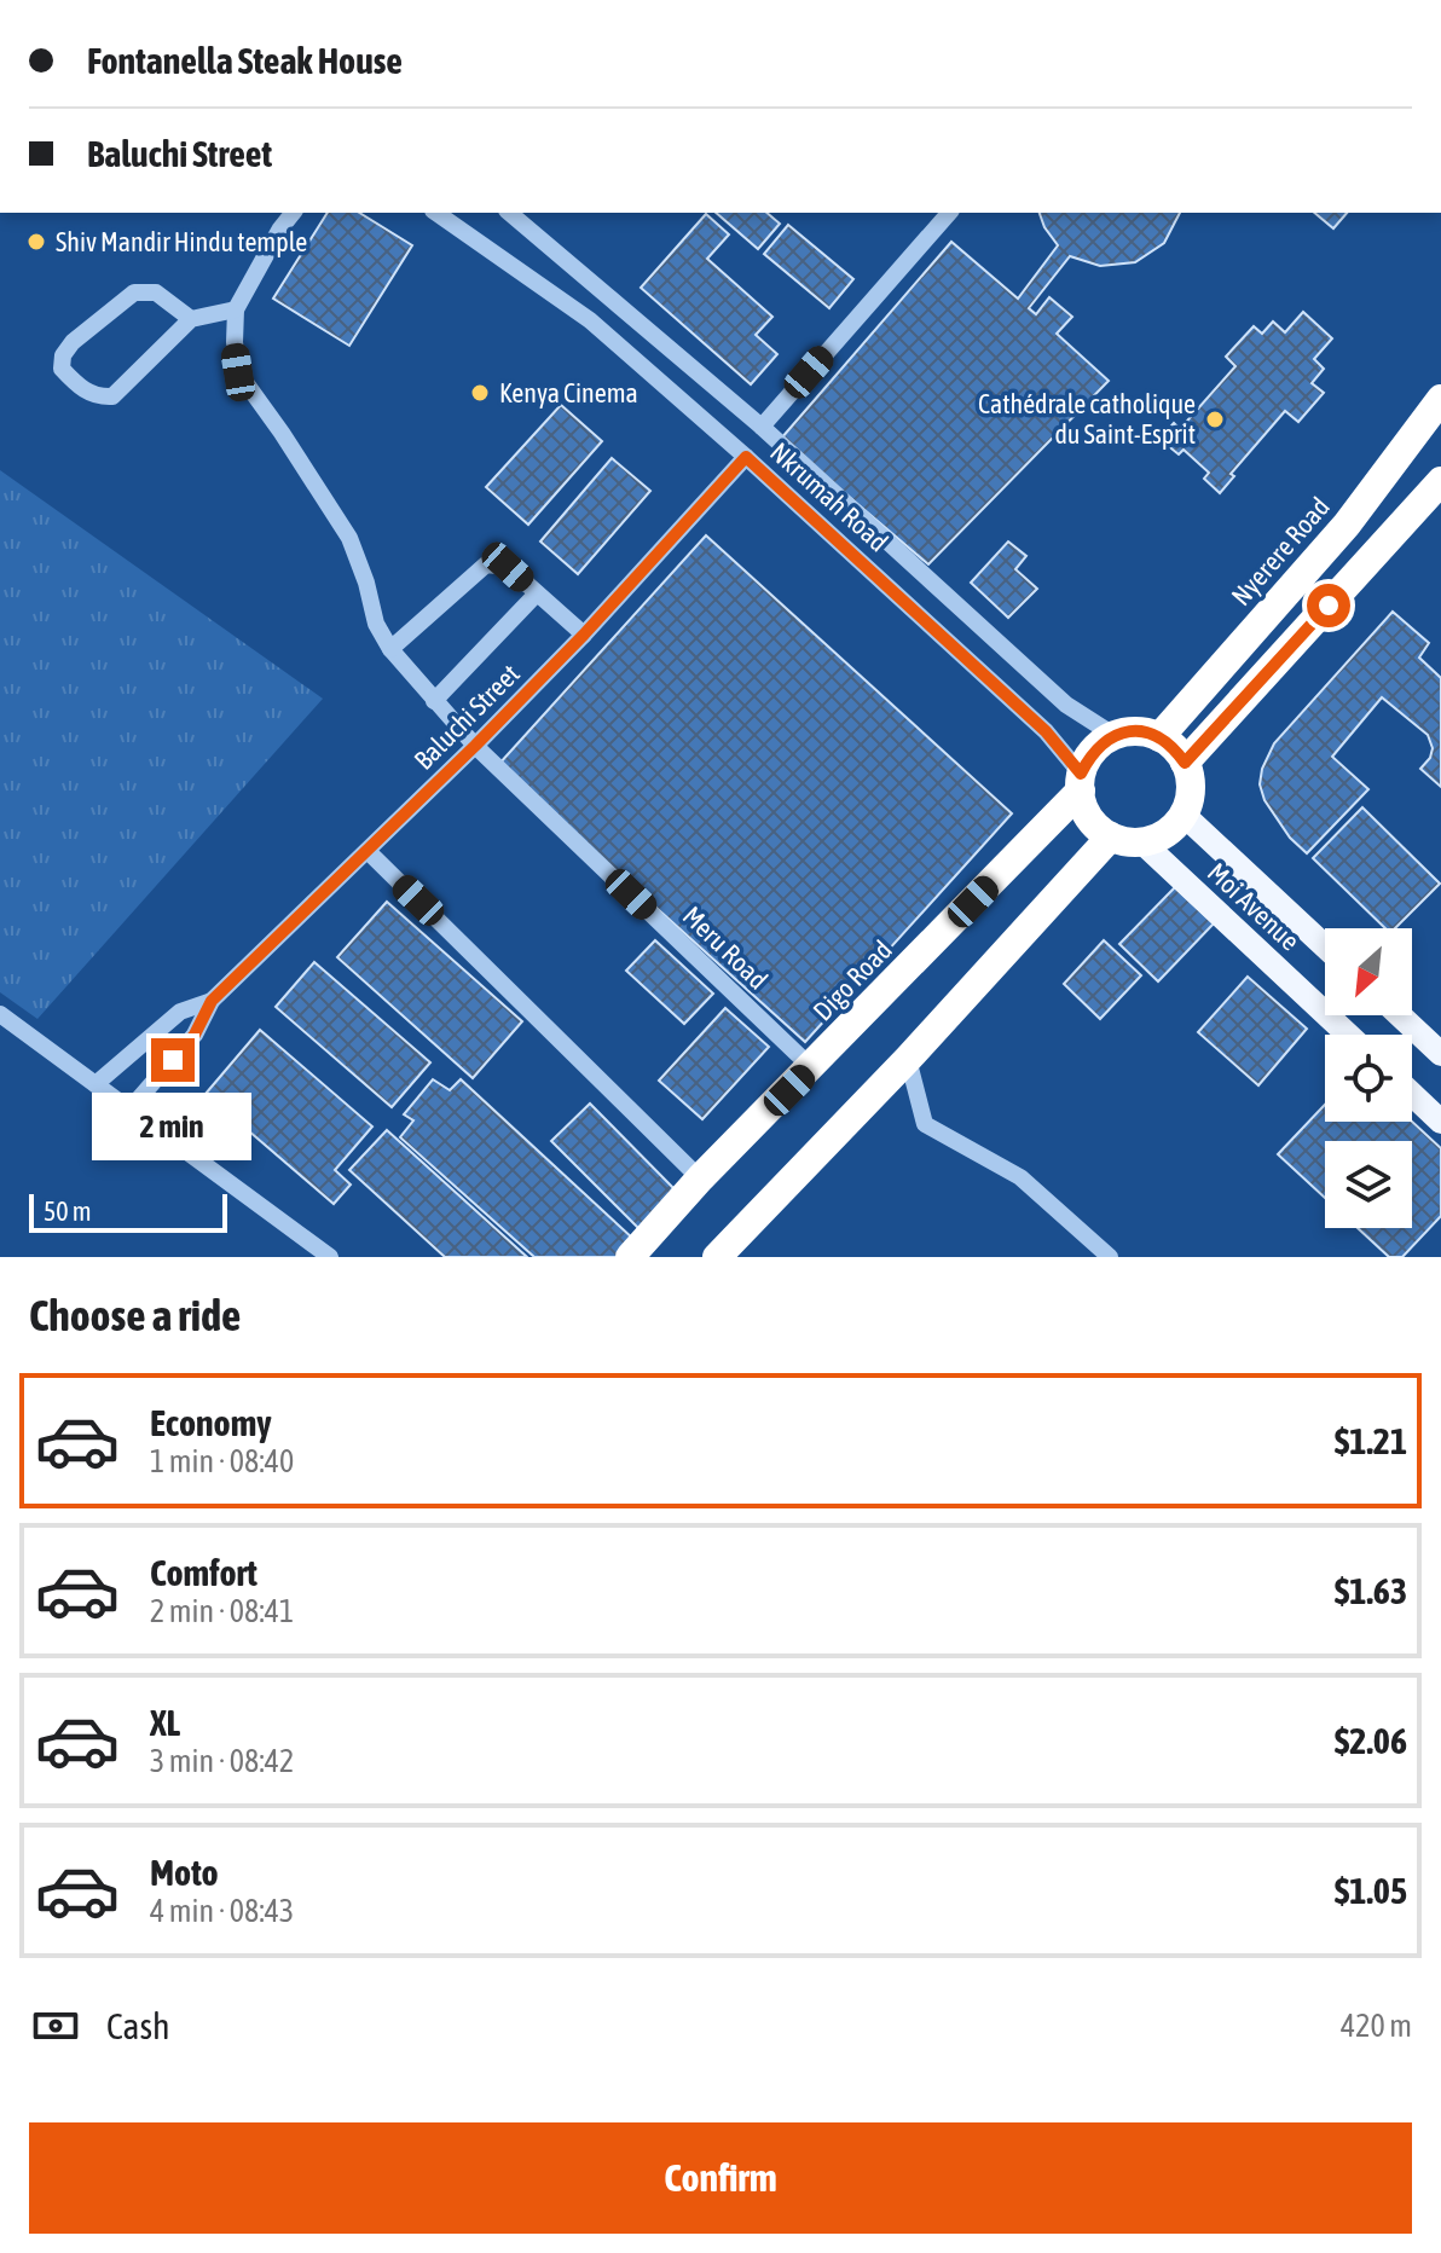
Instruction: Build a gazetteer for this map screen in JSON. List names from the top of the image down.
{
  "streets": {
    "highway": ["Nyerere Road", "Digo Road"],
    "main road": ["Moi Avenue"],
    "street": ["Nkrumah Road", "Baluchi Street", "Meru Road"]
  },
  "crossings": [
    ["Nkrumah Road", "Nyerere Road"],
    ["Nkrumah Road", "Baluchi Street"],
    ["Nkrumah Road", "Moi Avenue"],
    ["Nkrumah Road", "Digo Road"],
    ["Nyerere Road", "Moi Avenue"],
    ["Nyerere Road", "Digo Road"],
    ["Baluchi Street", "Meru Road"],
    ["Moi Avenue", "Digo Road"],
    ["Meru Road", "Digo Road"]
  ],
  "places": ["Shiv Mandir Hindu temple", "Kenya Cinema", "Cathédrale catholique du Saint-Esprit"],
  "scale_bar": "50 m",
  "north": "bottom left",
  "page": {
    "banner": ["Fontanella Steak House", "Baluchi Street"],
    "bubble": "2 min",
    "scale": "50 m",
    "heading": "Choose a ride",
    "list": [
      {
        "name": "Economy",
        "note": "1 min · 08:40",
        "value": "$1.21"
      },
      {
        "name": "Comfort",
        "note": "2 min · 08:41",
        "value": "$1.63"
      },
      {
        "name": "XL",
        "note": "3 min · 08:42",
        "value": "$2.06"
      },
      {
        "name": "Moto",
        "note": "4 min · 08:43",
        "value": "$1.05"
      }
    ],
    "pay": ["Cash", "420 m"],
    "buttons": "Confirm"
  }
}
